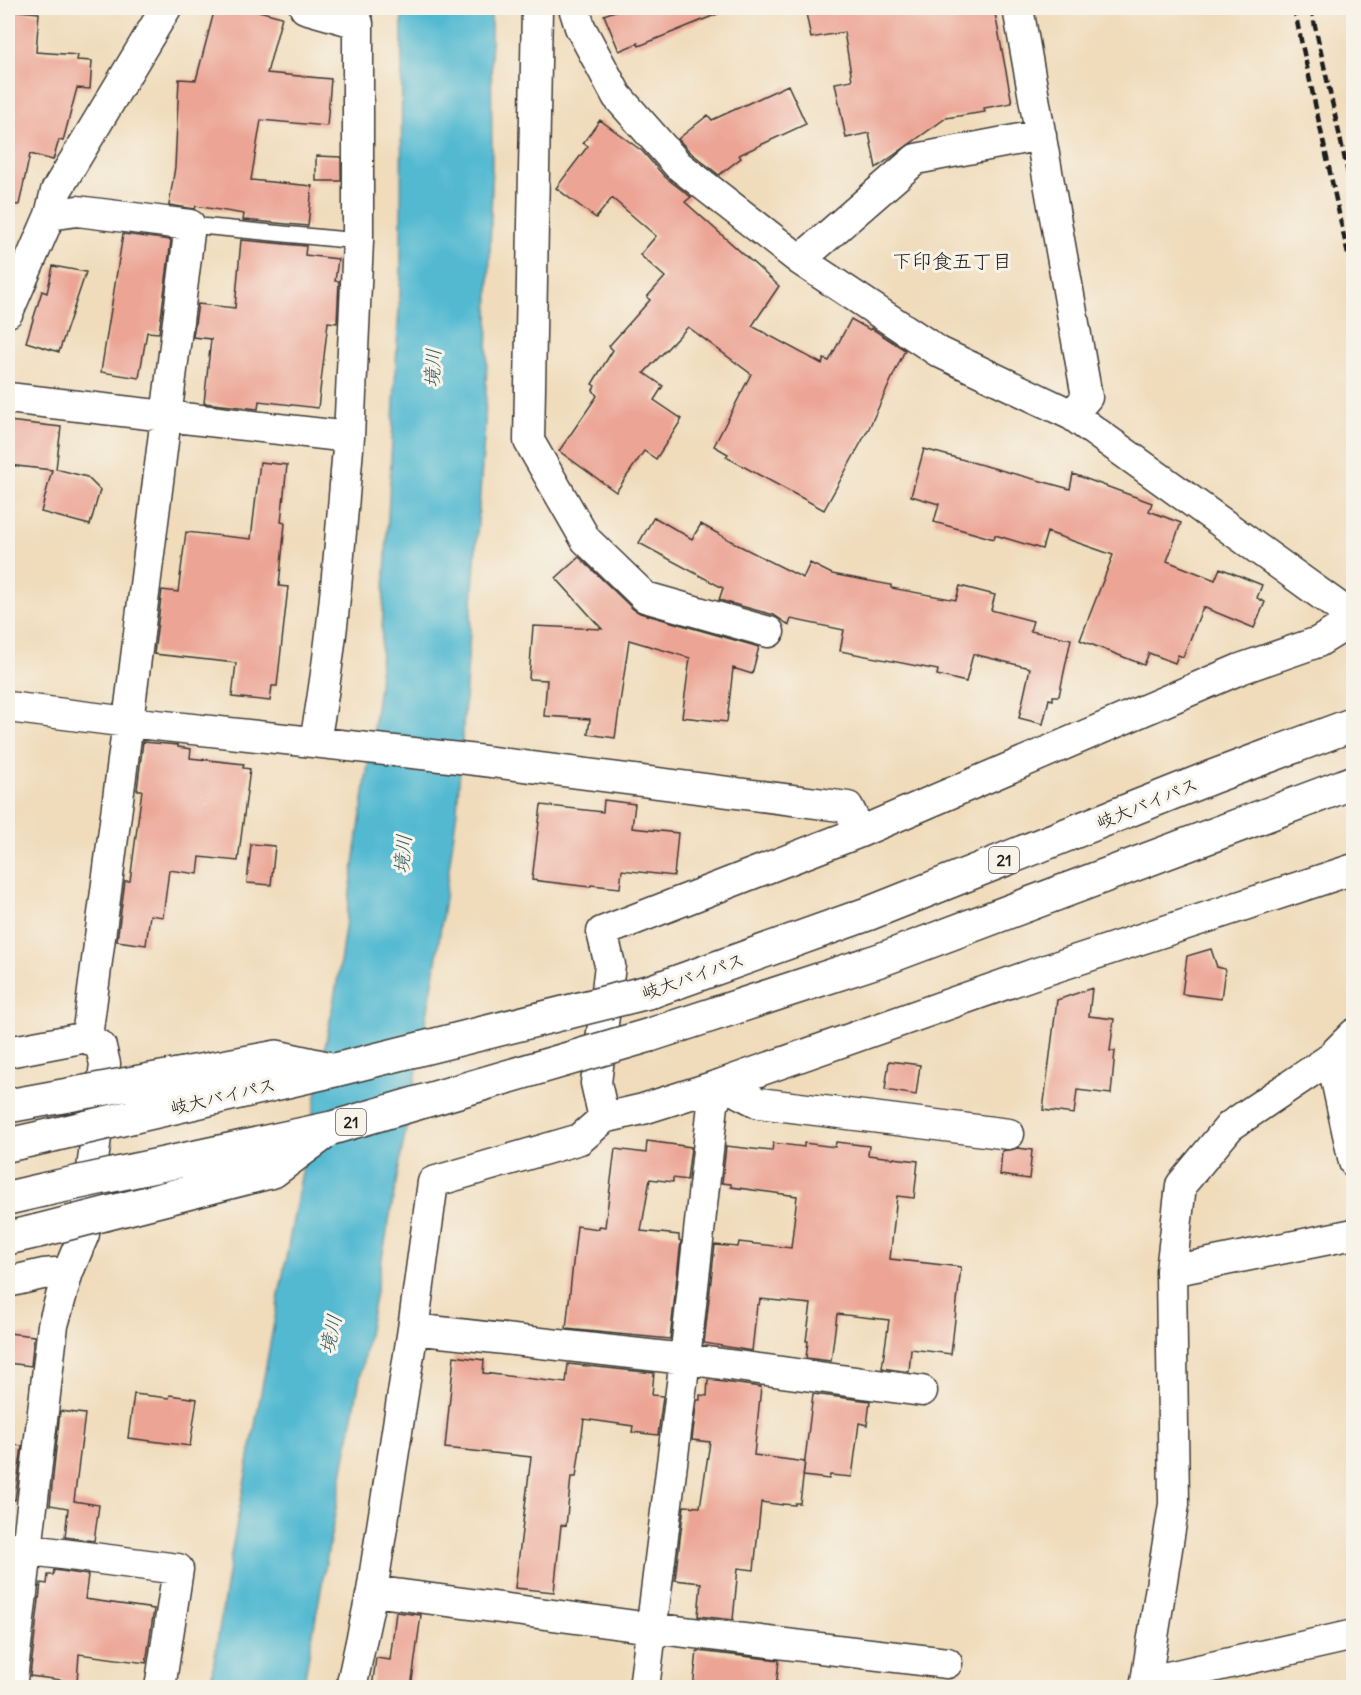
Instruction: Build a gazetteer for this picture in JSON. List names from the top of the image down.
{
  "streets": {
    "highway": ["岐大バイパス", "21"]
  },
  "crossings": [
    ["岐大バイパス", "21"]
  ],
  "districts": ["下印食五丁目"],
  "water": ["境川"]
}
